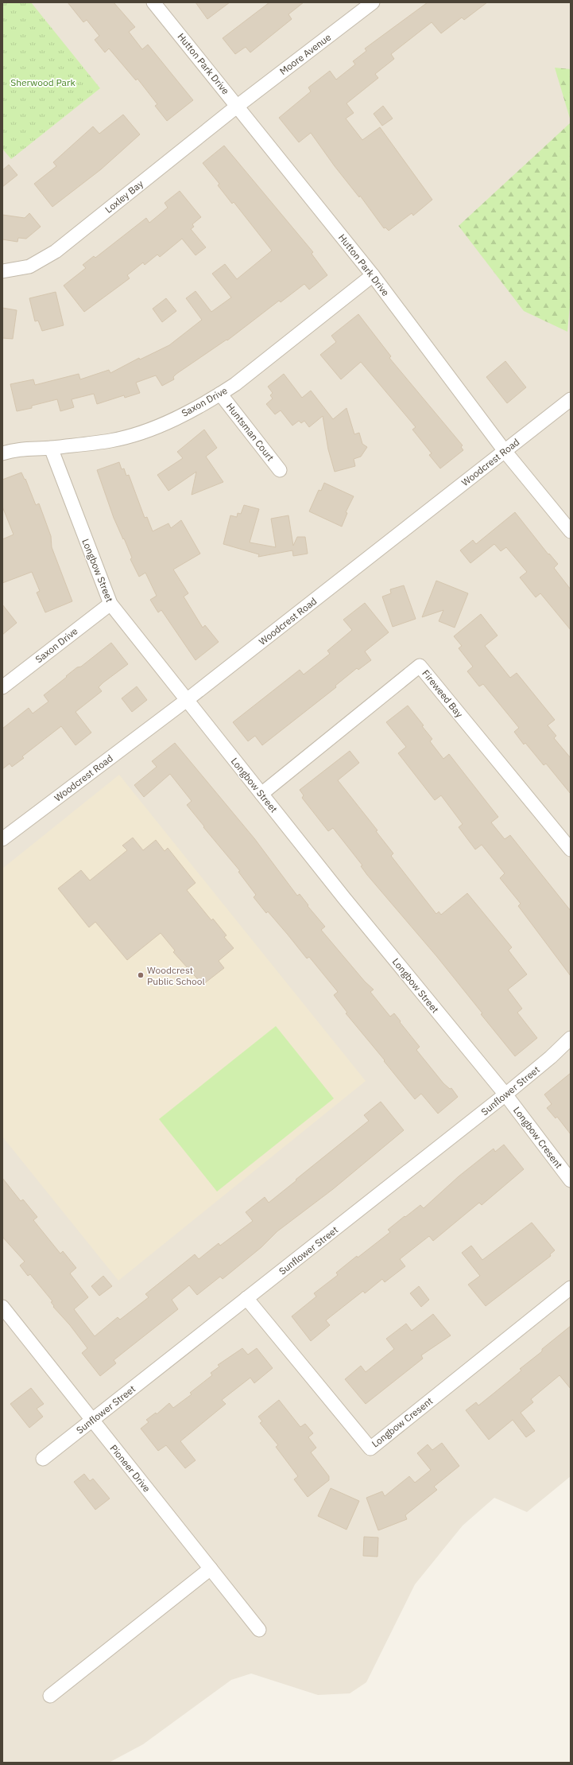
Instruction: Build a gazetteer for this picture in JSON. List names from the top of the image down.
{
  "streets": {
    "street": [
      "Moore Avenue",
      "Hutton Park Drive",
      "Loxley Bay",
      "Saxon Drive",
      "Huntsman Court",
      "Woodcrest Road",
      "Longbow Street",
      "Fireweed Bay",
      "Sunflower Street",
      "Longbow Cresent",
      "Pioneer Drive"
    ]
  },
  "crossings": [
    ["Moore Avenue", "Hutton Park Drive"],
    ["Moore Avenue", "Loxley Bay"],
    ["Hutton Park Drive", "Loxley Bay"],
    ["Hutton Park Drive", "Saxon Drive"],
    ["Hutton Park Drive", "Woodcrest Road"],
    ["Saxon Drive", "Huntsman Court"],
    ["Saxon Drive", "Longbow Street"],
    ["Woodcrest Road", "Longbow Street"],
    ["Longbow Street", "Fireweed Bay"],
    ["Longbow Street", "Sunflower Street"],
    ["Longbow Street", "Longbow Cresent"],
    ["Sunflower Street", "Longbow Cresent"],
    ["Sunflower Street", "Pioneer Drive"]
  ],
  "parks": ["Sherwood Park"],
  "places": ["Woodcrest Public School"]
}
